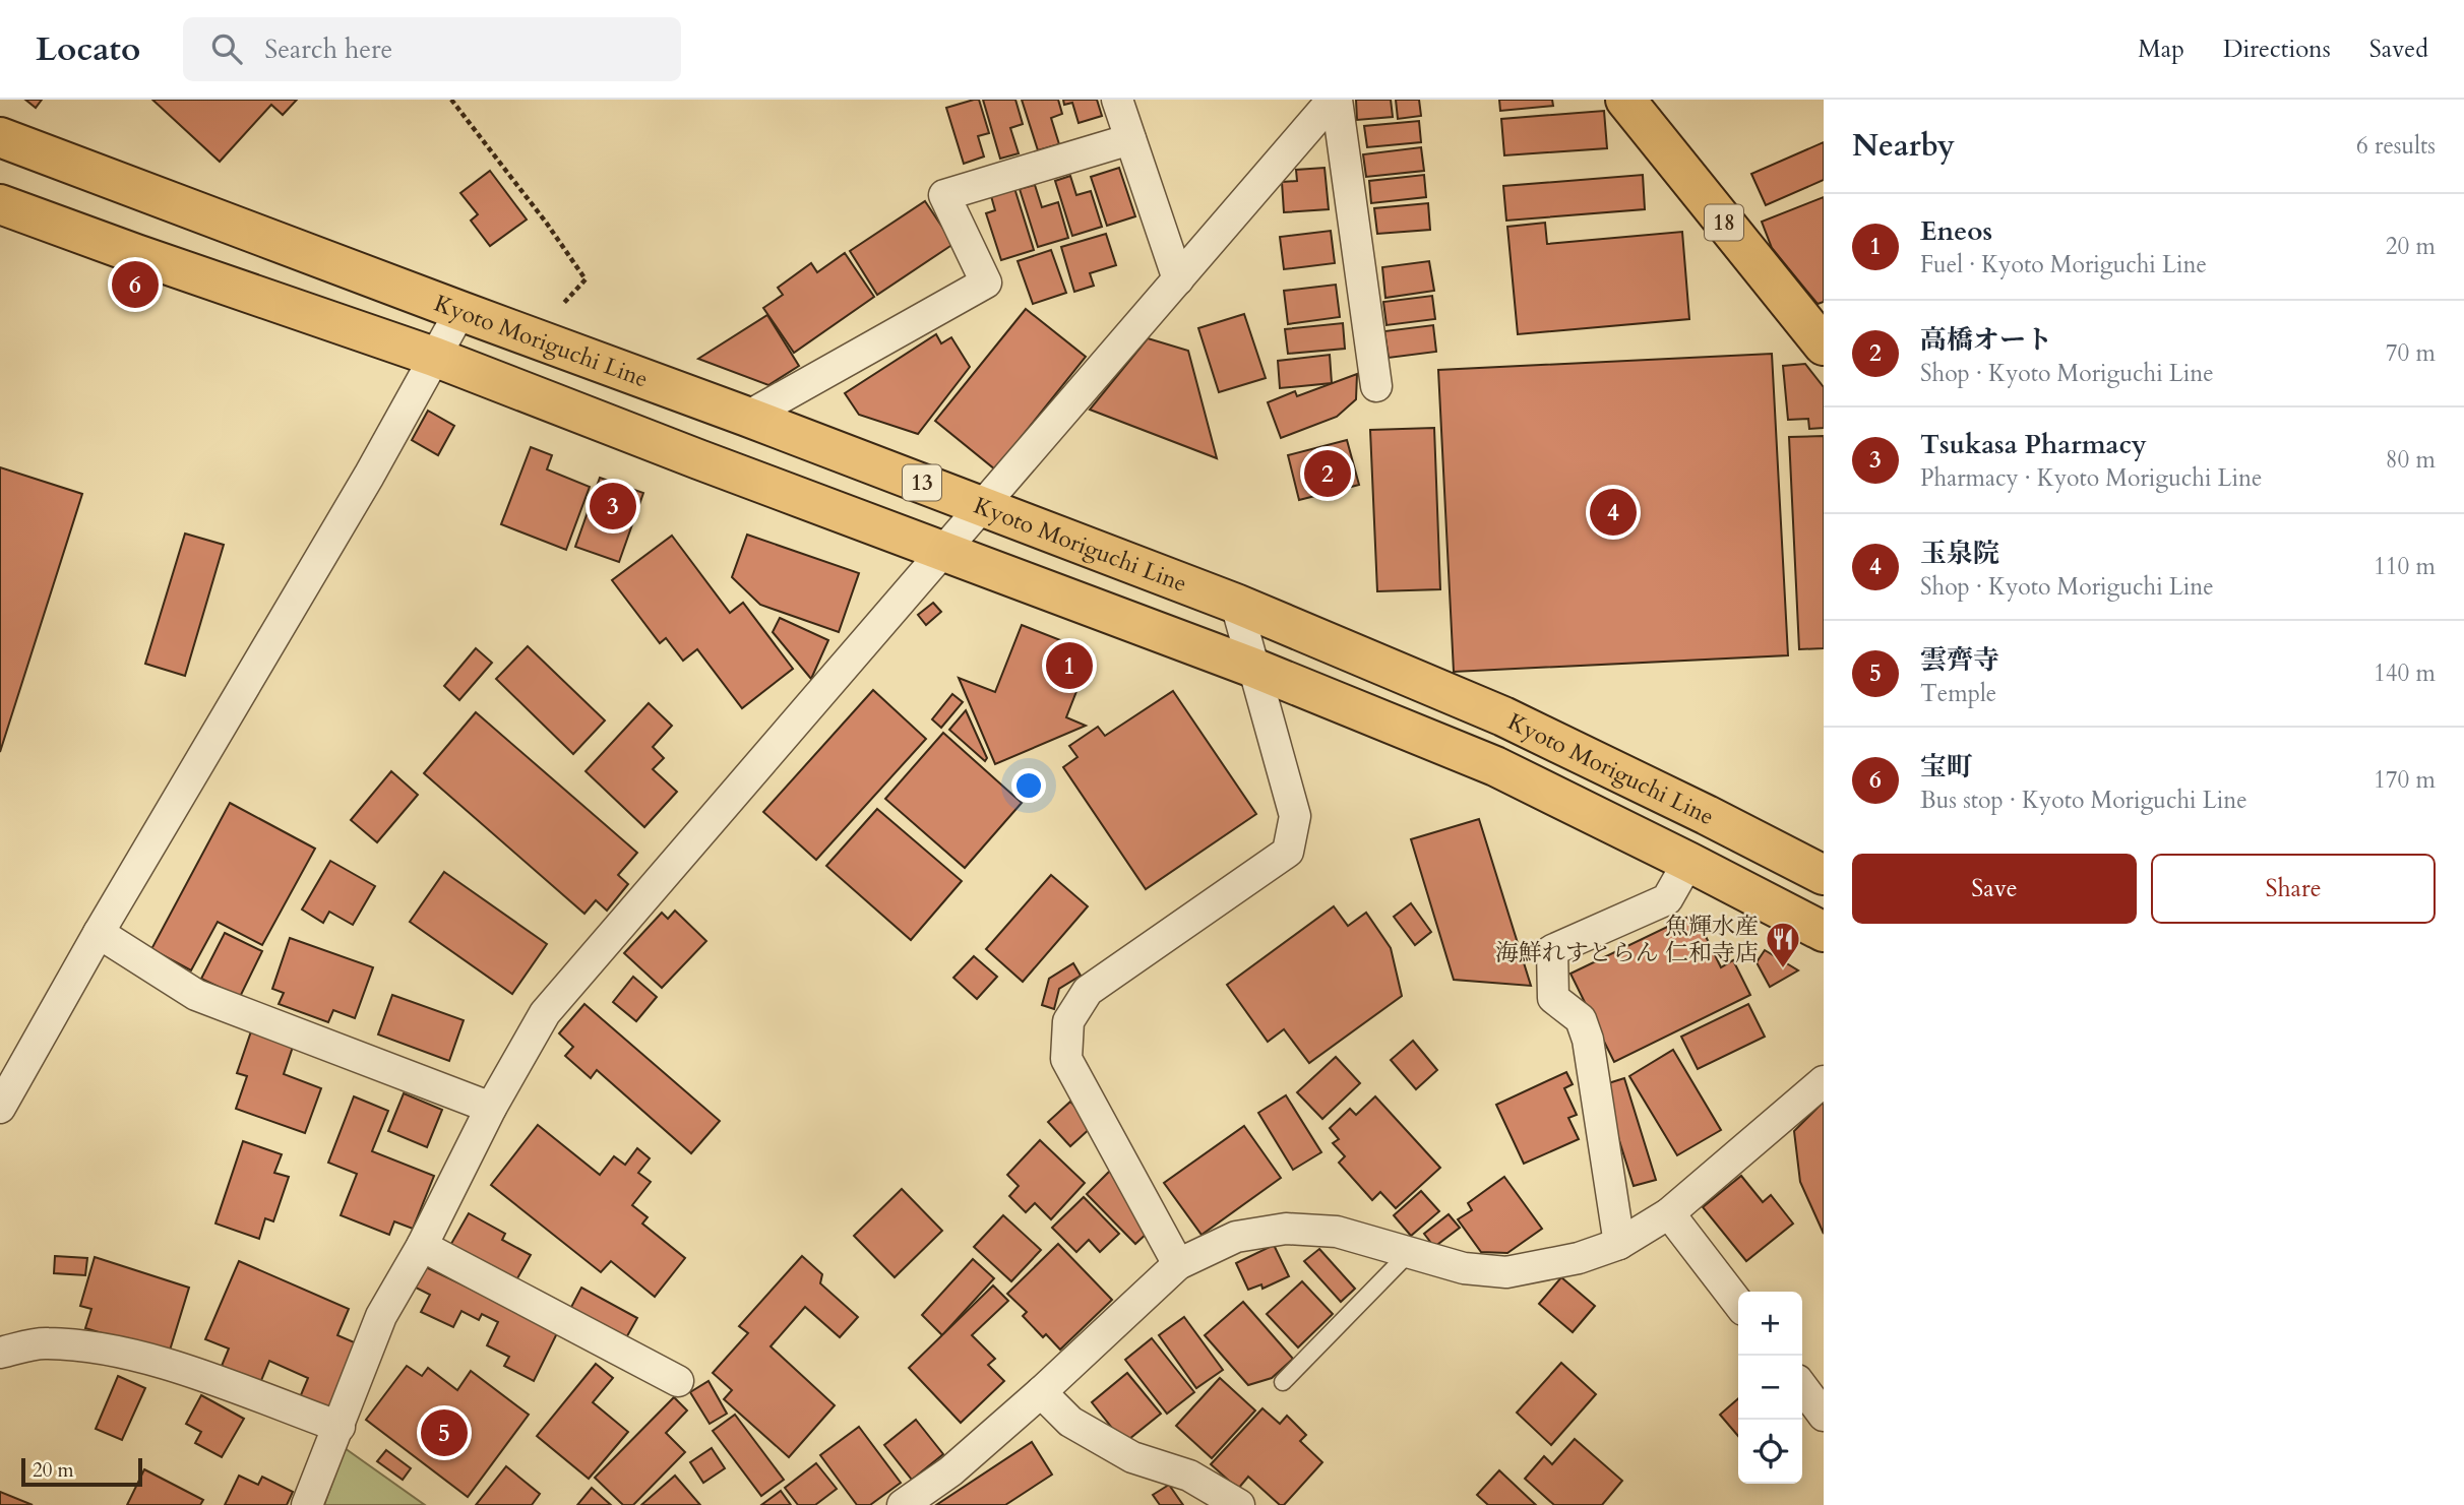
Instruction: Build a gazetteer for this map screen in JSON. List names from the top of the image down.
{
  "streets": {
    "main road": ["18", "Kyoto Moriguchi Line", "13"]
  },
  "places": {
    "restaurant": ["魚輝水産 海鮮れすとらん 仁和寺店"]
  },
  "scale_bar": "20 m",
  "page": {
    "header": "Locato",
    "search": "Search here",
    "nav": ["Map", "Directions", "Saved"],
    "heading": ["Nearby", "6 results"],
    "list": [
      {
        "mark": "1",
        "name": "Eneos",
        "note": "Fuel · Kyoto Moriguchi Line",
        "value": "20 m"
      },
      {
        "mark": "2",
        "name": "高橋オート",
        "note": "Shop · Kyoto Moriguchi Line",
        "value": "70 m"
      },
      {
        "mark": "3",
        "name": "Tsukasa Pharmacy",
        "note": "Pharmacy · Kyoto Moriguchi Line",
        "value": "80 m"
      },
      {
        "mark": "4",
        "name": "玉泉院",
        "note": "Shop · Kyoto Moriguchi Line",
        "value": "110 m"
      },
      {
        "mark": "5",
        "name": "雲齊寺",
        "note": "Temple",
        "value": "140 m"
      },
      {
        "mark": "6",
        "name": "宝町",
        "note": "Bus stop · Kyoto Moriguchi Line",
        "value": "170 m"
      }
    ],
    "pins": [
      "6",
      "2",
      "3",
      "4",
      "1",
      "5"
    ],
    "buttons": ["Save", "Share"],
    "map_buttons": ["+", "−"],
    "scale": "20 m"
  }
}
